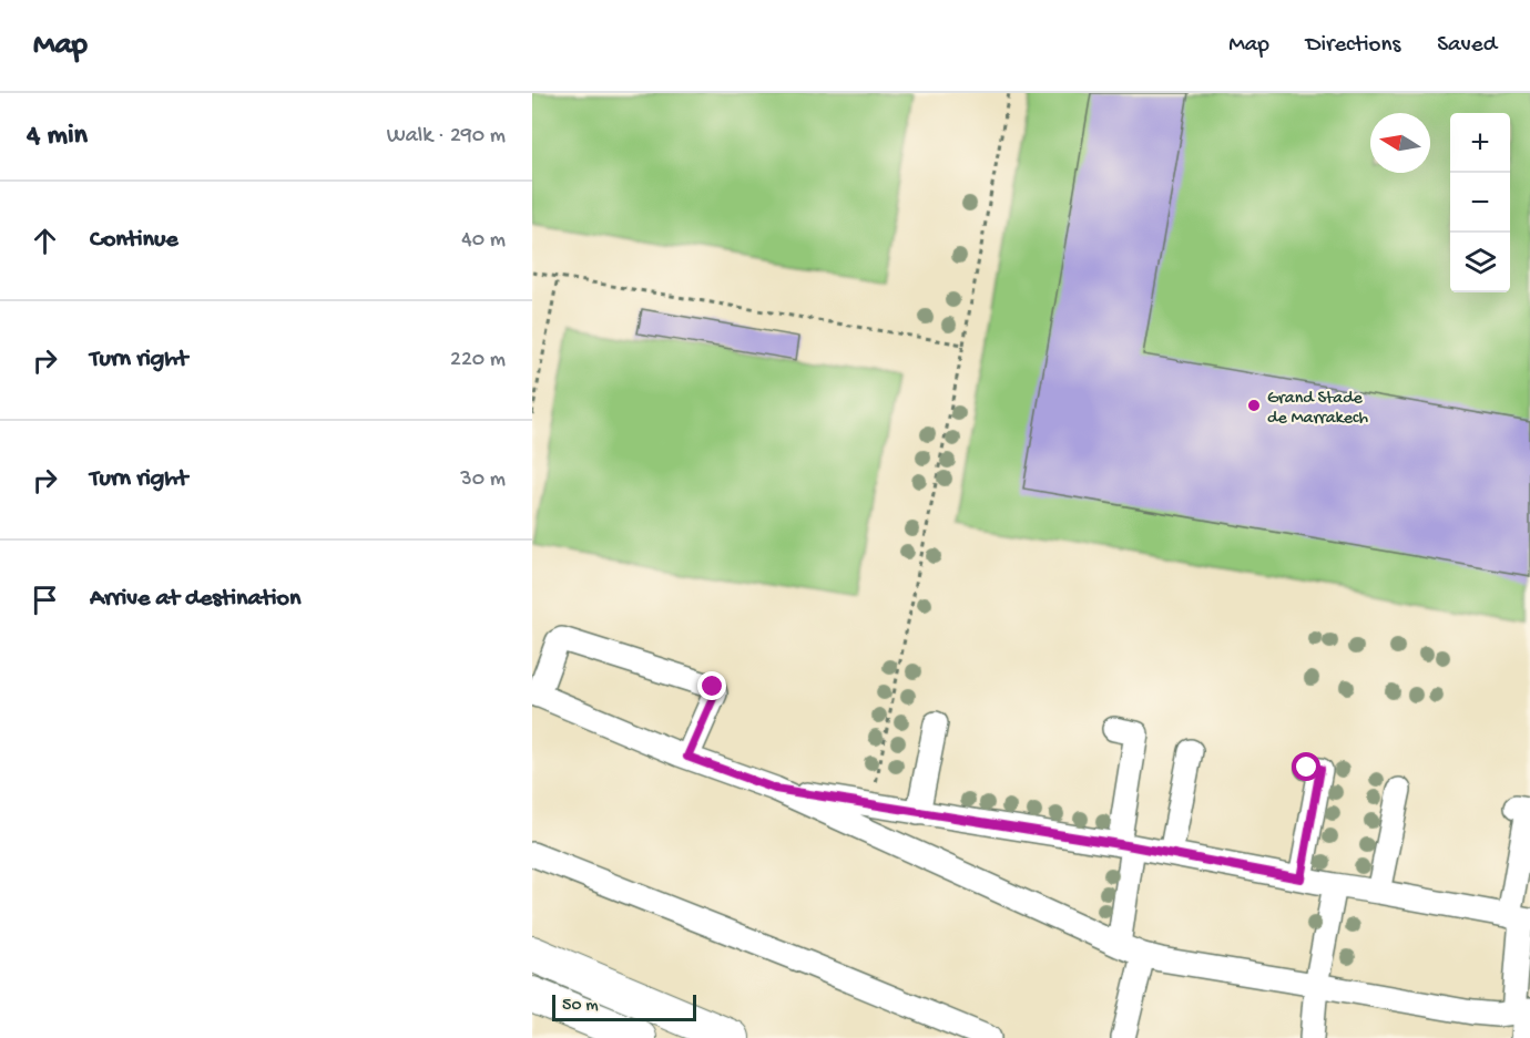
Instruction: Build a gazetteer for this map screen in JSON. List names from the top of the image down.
{
  "places": ["Grand Stade de Marrakech"],
  "scale_bar": "50 m",
  "north": "left",
  "page": {
    "header": "Map",
    "nav": ["Map", "Directions", "Saved"],
    "heading": ["4 min", "Walk · 290 m"],
    "map_buttons": ["+", "−"],
    "list": [
      ["Continue", "40 m"],
      ["Turn right", "220 m"],
      ["Turn right", "30 m"],
      "Arrive at destination"
    ],
    "scale": "50 m"
  }
}
